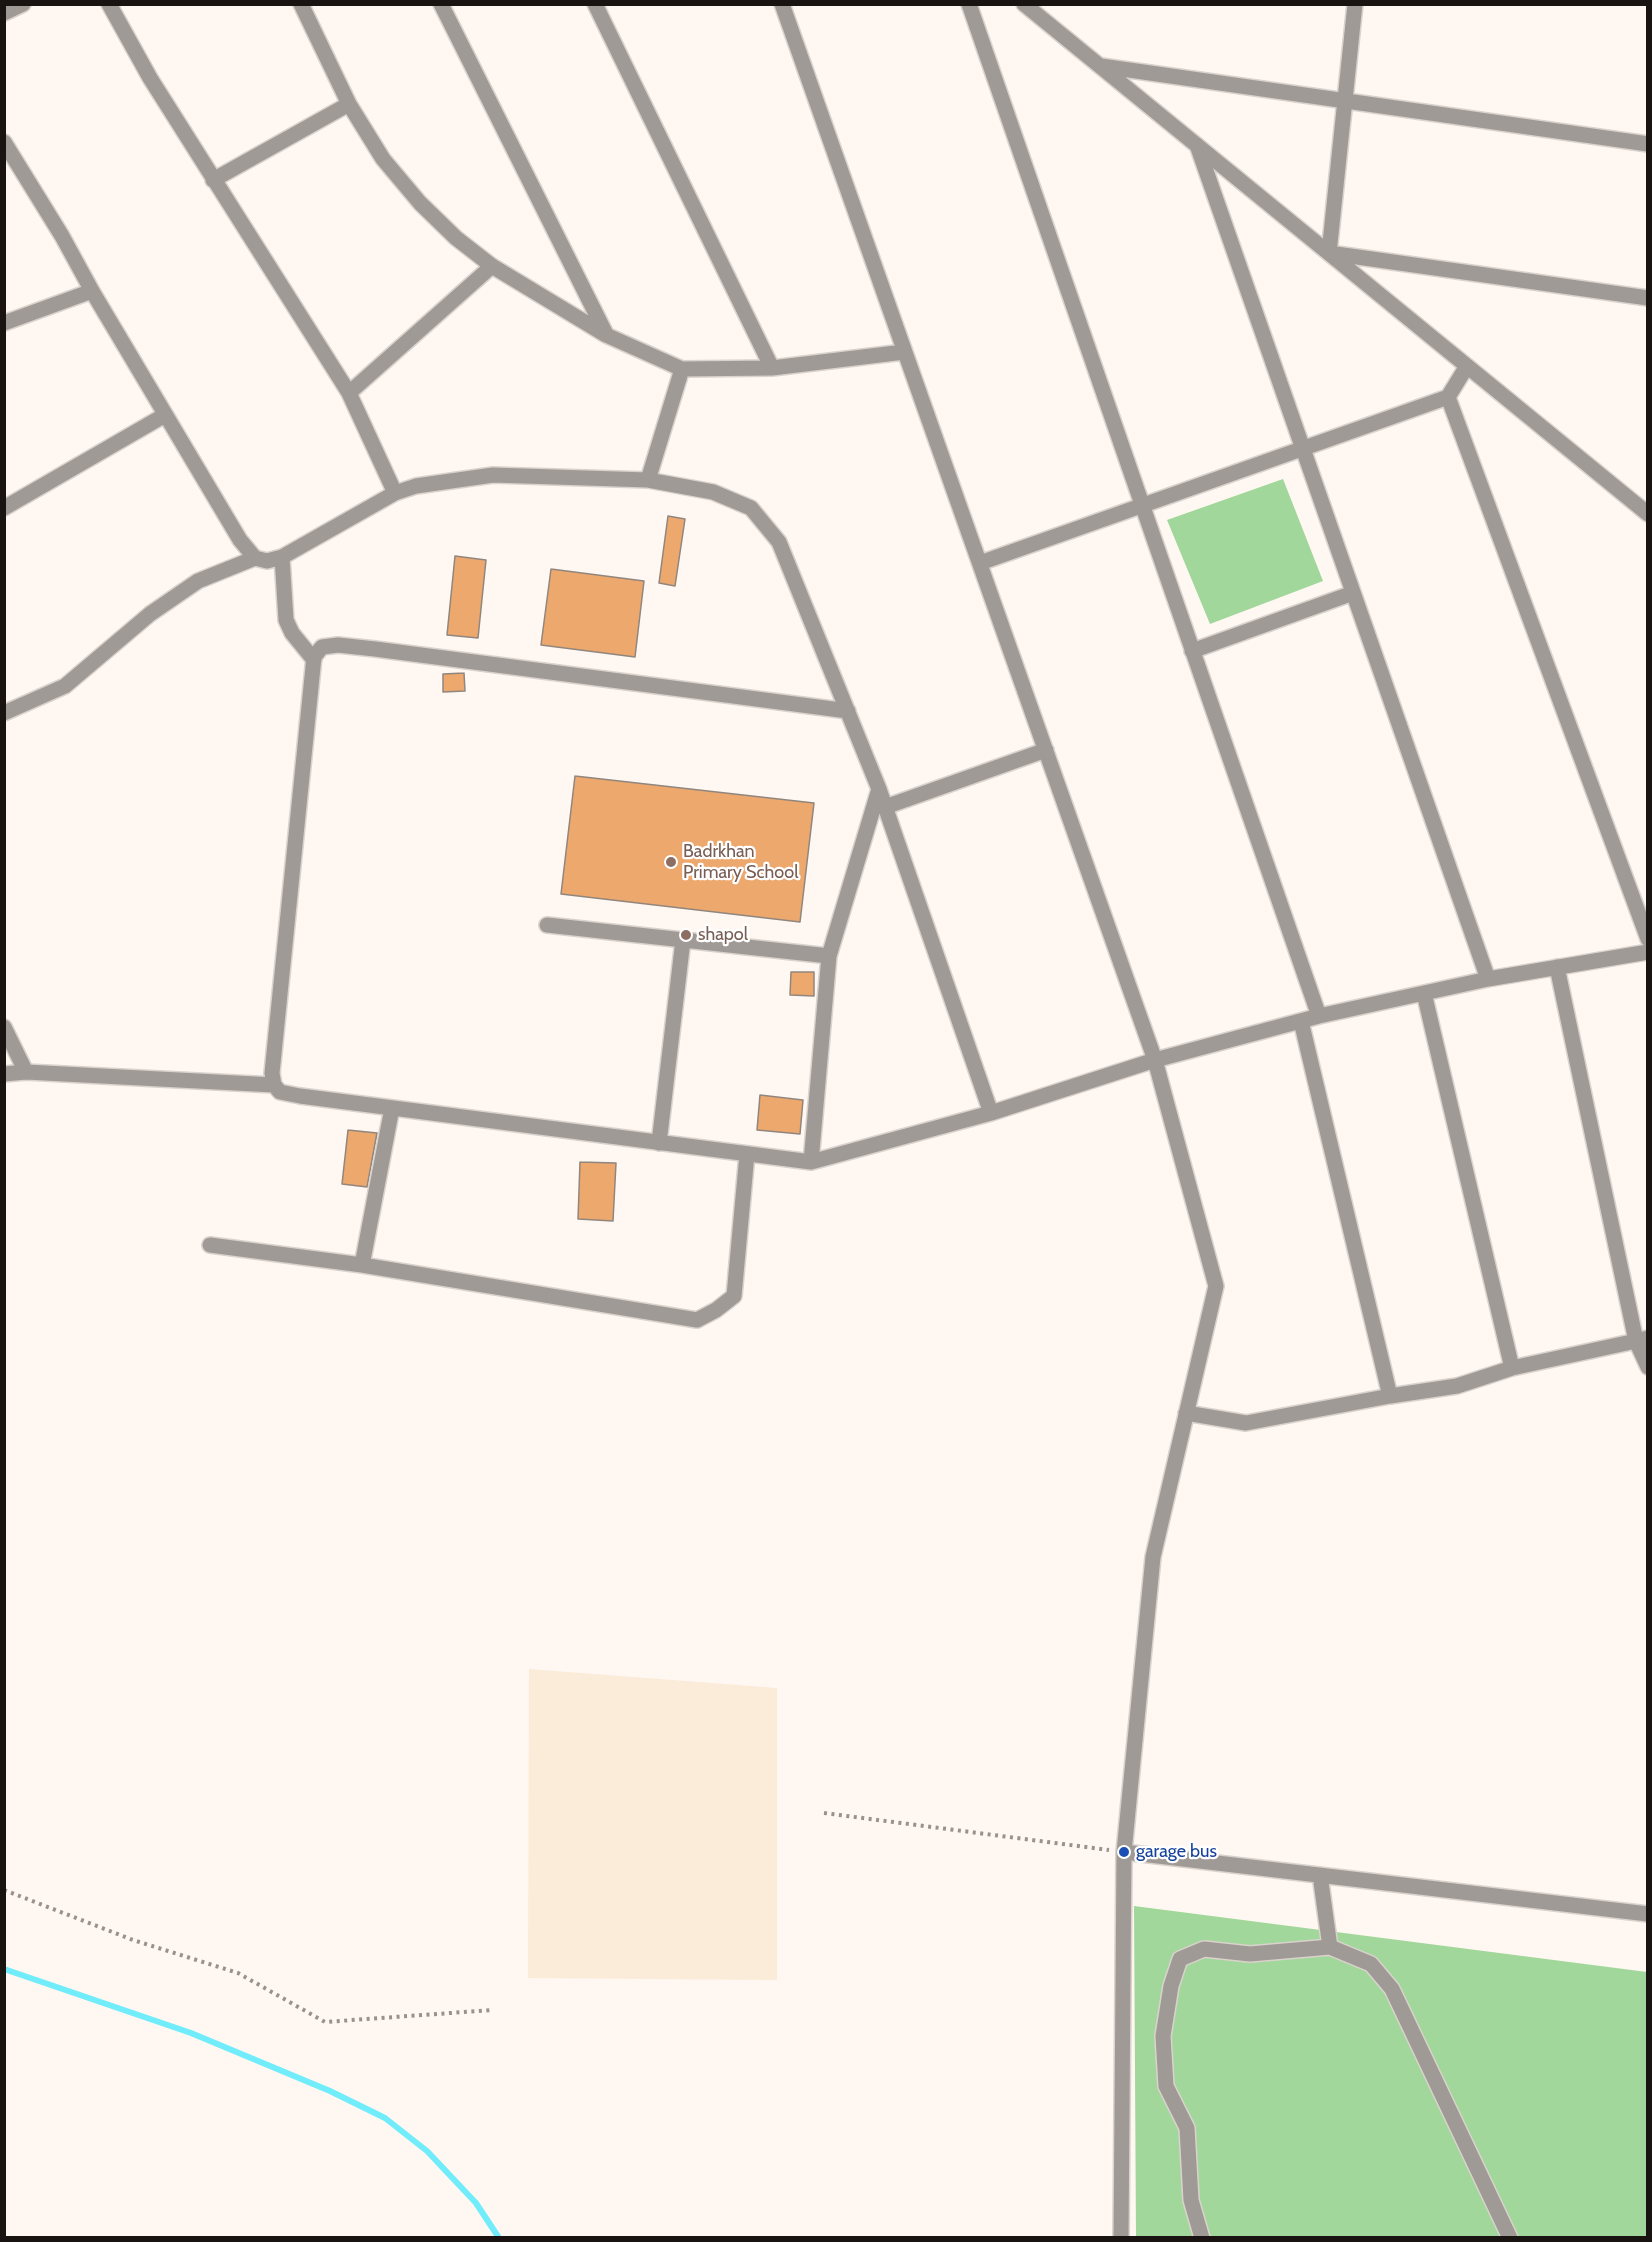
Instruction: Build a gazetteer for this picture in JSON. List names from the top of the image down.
{
  "places": ["Badrkhan Primary School", "shapol", "garage bus"]
}
